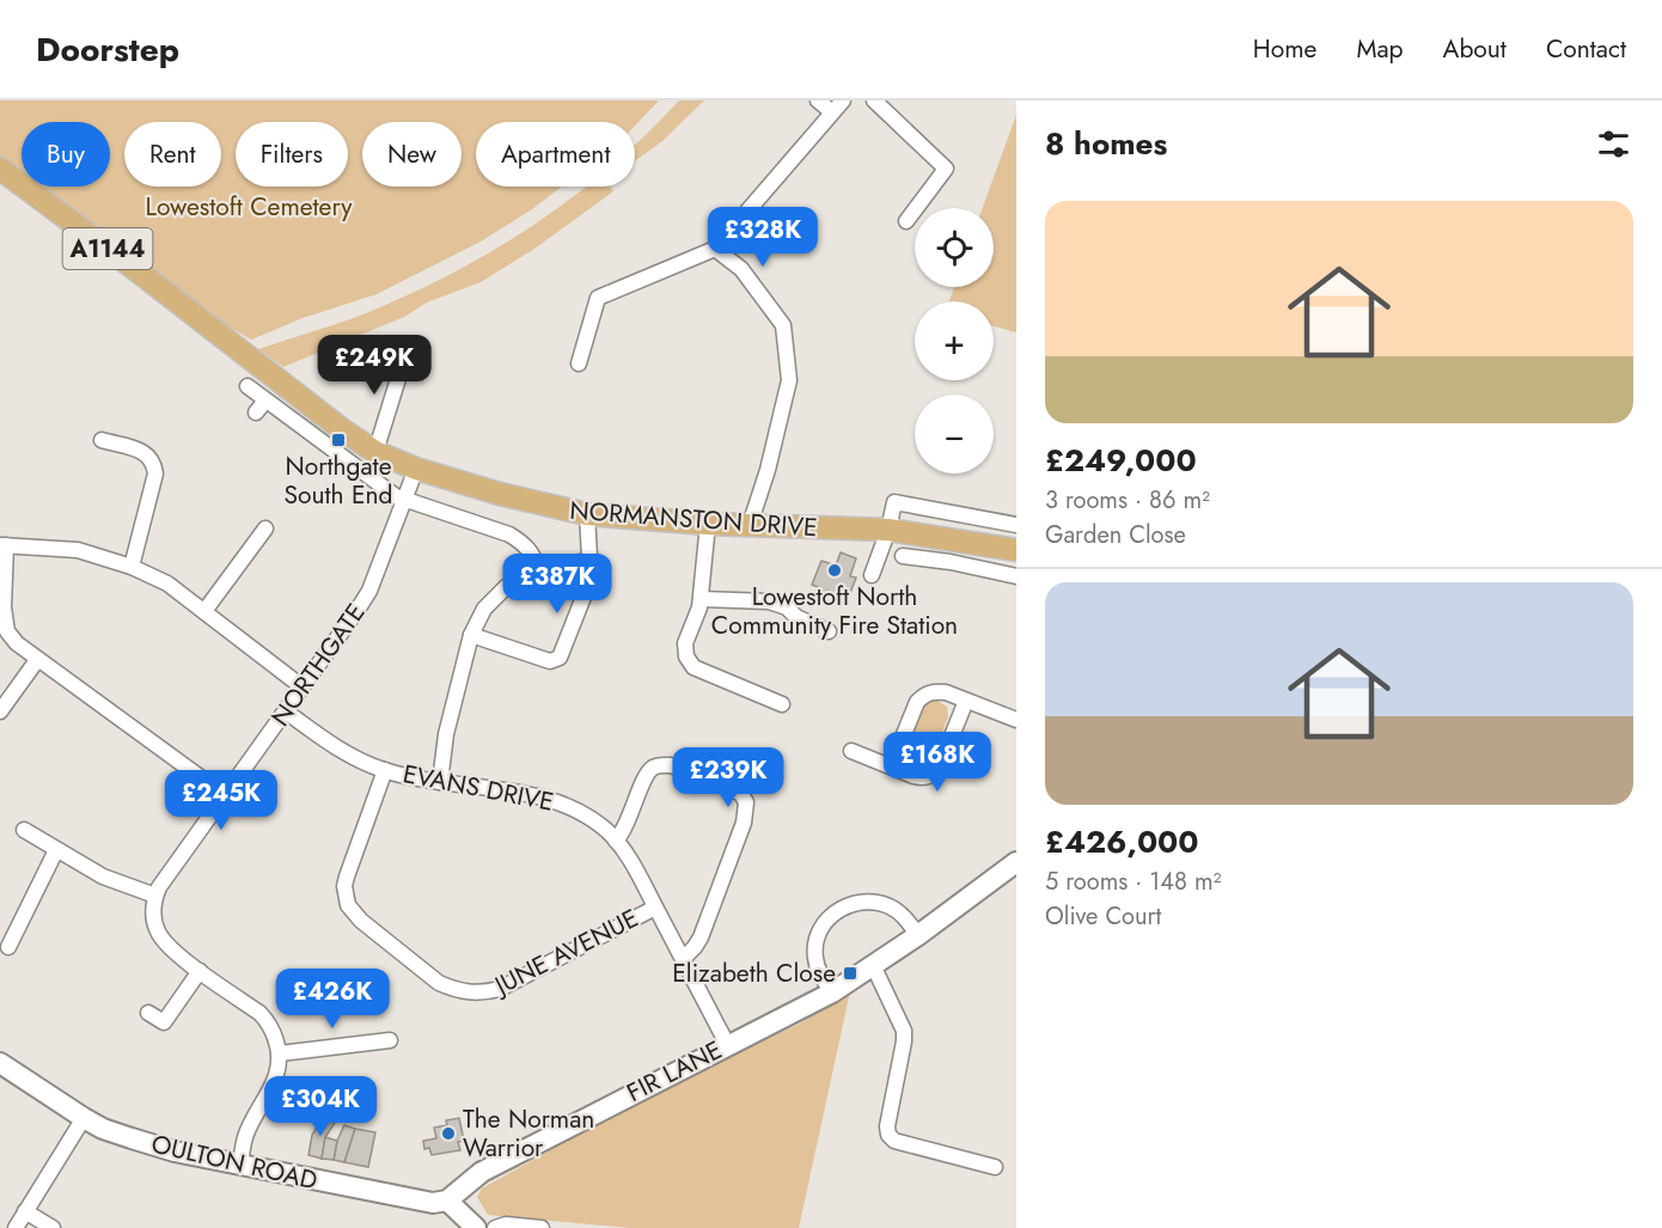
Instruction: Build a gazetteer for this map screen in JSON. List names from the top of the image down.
{
  "streets": {
    "main road": ["A1144", "NORMANSTON DRIVE"],
    "street": [
      "NORTHGATE",
      "EVANS DRIVE",
      "JUNE AVENUE",
      "FIR LANE",
      "OULTON ROAD"
    ]
  },
  "crossings": [
    ["NORMANSTON DRIVE", "NORTHGATE"],
    ["NORTHGATE", "EVANS DRIVE"],
    ["EVANS DRIVE", "JUNE AVENUE"],
    ["EVANS DRIVE", "FIR LANE"],
    ["FIR LANE", "OULTON ROAD"]
  ],
  "parks": ["Lowestoft Cemetery"],
  "places": {
    "transit": ["Northgate South End", "Elizabeth Close"],
    "other": ["Lowestoft North Community Fire Station", "The Norman Warrior"]
  },
  "page": {
    "header": "Doorstep",
    "nav": [
      "Home",
      "Map",
      "About",
      "Contact"
    ],
    "heading": "8 homes",
    "chip": [
      "Buy",
      "Rent",
      "Filters",
      "New",
      "Apartment"
    ],
    "list": [
      {
        "name": "£249,000",
        "note": "3 rooms · 86 m² · Garden Close"
      },
      {
        "name": "£426,000",
        "note": "5 rooms · 148 m² · Olive Court"
      }
    ],
    "price": [
      "£328K",
      "£249K",
      "£387K",
      "£168K",
      "£239K",
      "£245K",
      "£426K",
      "£304K"
    ],
    "map_buttons": ["+", "−"]
  }
}
